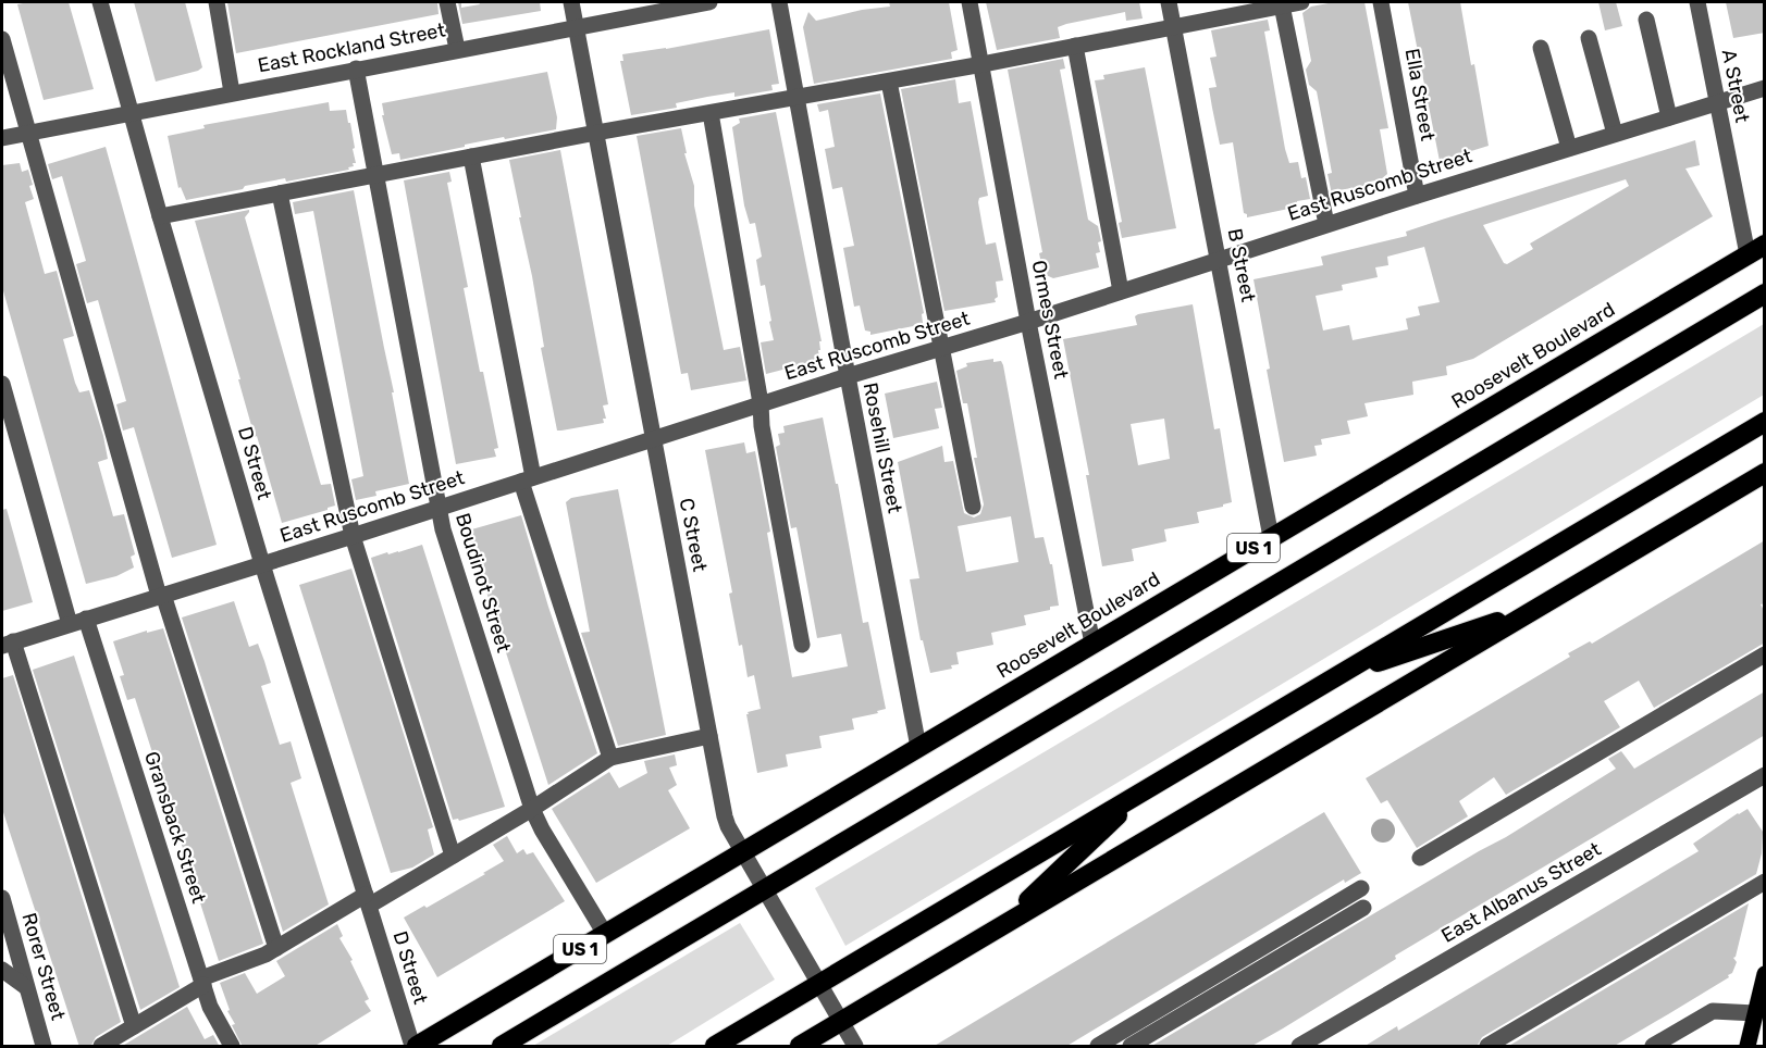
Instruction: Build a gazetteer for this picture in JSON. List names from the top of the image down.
{
  "streets": {
    "highway": ["Roosevelt Boulevard", "US 1"],
    "street": [
      "East Rockland Street",
      "A Street",
      "Ella Street",
      "East Ruscomb Street",
      "B Street",
      "Ormes Street",
      "Rosehill Street",
      "D Street",
      "C Street",
      "Boudinot Street",
      "Gransback Street",
      "East Albanus Street",
      "Rorer Street"
    ]
  },
  "crossings": [
    ["East Rockland Street", "D Street"],
    ["East Rockland Street", "C Street"],
    ["East Rockland Street", "Boudinot Street"],
    ["A Street", "East Ruscomb Street"],
    ["A Street", "Roosevelt Boulevard"],
    ["Ella Street", "East Ruscomb Street"],
    ["East Ruscomb Street", "B Street"],
    ["East Ruscomb Street", "Ormes Street"],
    ["East Ruscomb Street", "Rosehill Street"],
    ["East Ruscomb Street", "D Street"],
    ["East Ruscomb Street", "C Street"],
    ["East Ruscomb Street", "Boudinot Street"],
    ["East Ruscomb Street", "Gransback Street"],
    ["B Street", "Roosevelt Boulevard"],
    ["Ormes Street", "Roosevelt Boulevard"],
    ["Roosevelt Boulevard", "Rosehill Street"],
    ["Roosevelt Boulevard", "D Street"],
    ["Roosevelt Boulevard", "C Street"],
    ["Roosevelt Boulevard", "Boudinot Street"],
    ["C Street", "US 1"]
  ]
}
